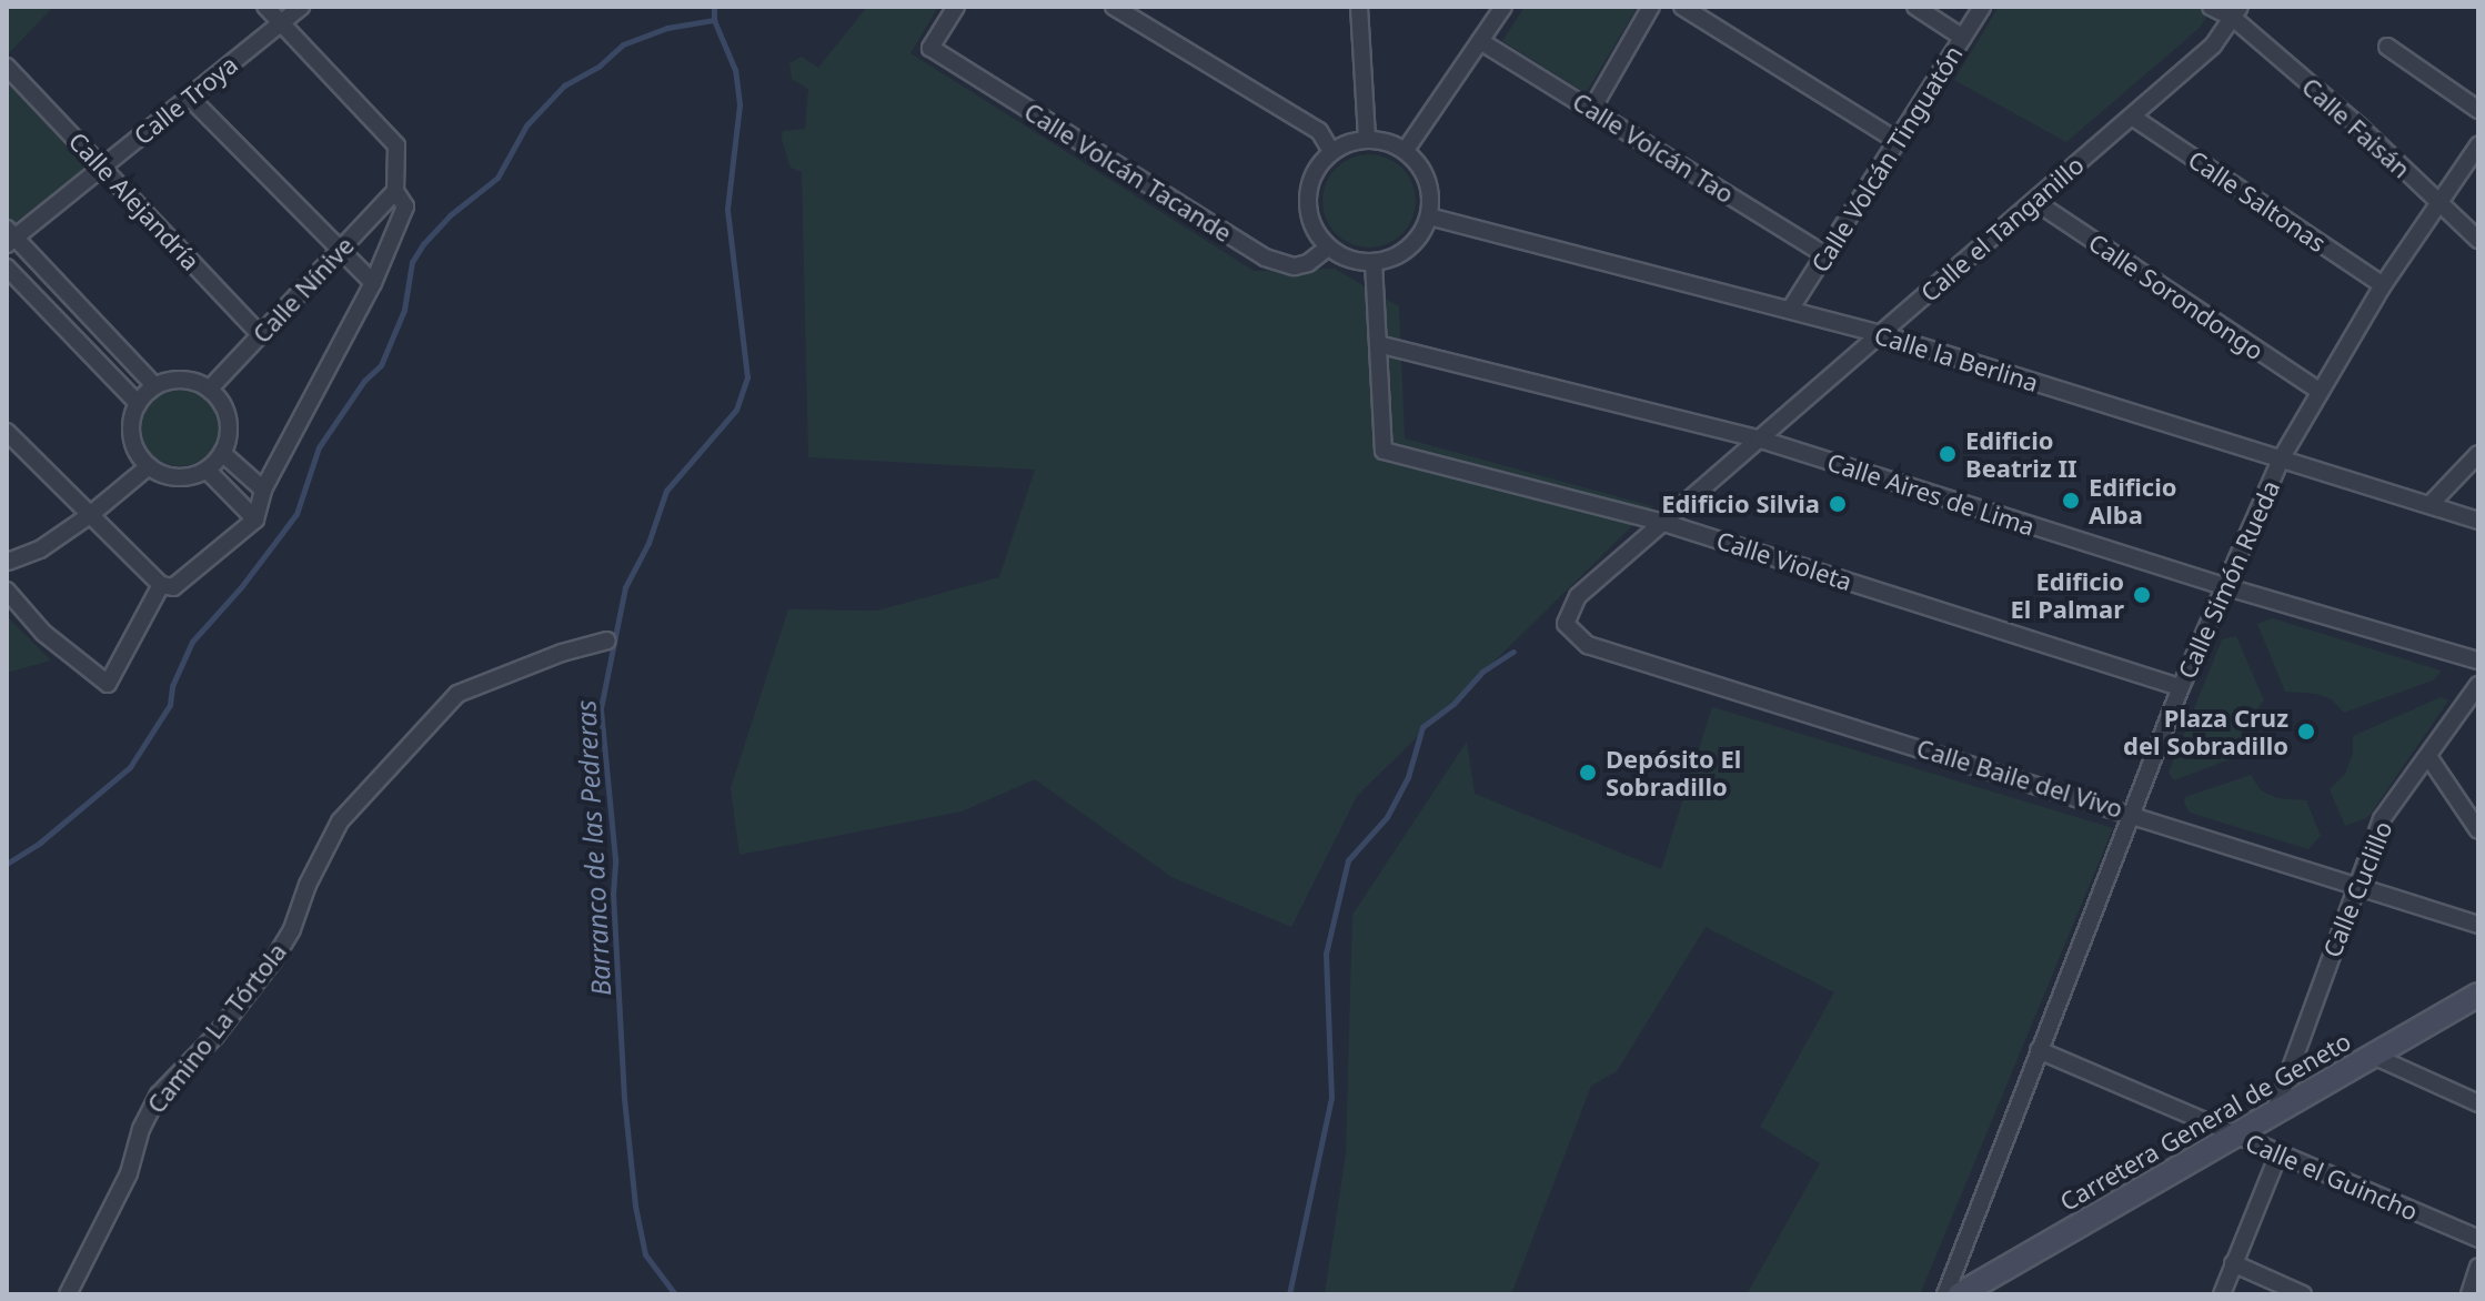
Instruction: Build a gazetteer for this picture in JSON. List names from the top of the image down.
{
  "streets": {
    "main road": ["Carretera General de Geneto"],
    "street": [
      "Calle Troya",
      "Calle Faisán",
      "Calle Volcán Tao",
      "Calle Volcán Tinguatón",
      "Calle Volcán Tacande",
      "Calle Alejandría",
      "Calle Saltonas",
      "Calle el Tanganillo",
      "Calle Nínive",
      "Calle Sorondongo",
      "Calle la Berlina",
      "Calle Aires de Lima",
      "Calle Violeta",
      "Calle Simón Rueda",
      "Calle Baile del Vivo",
      "Calle Cuclillo",
      "Camino La Tórtola",
      "Calle el Guincho"
    ]
  },
  "crossings": [
    ["Calle Troya", "Calle Alejandría"],
    ["Calle Faisán", "Calle el Tanganillo"],
    ["Calle Faisán", "Calle Simón Rueda"],
    ["Calle Volcán Tao", "Calle Volcán Tinguatón"],
    ["Calle Volcán Tinguatón", "Calle la Berlina"],
    ["Calle Volcán Tacande", "Calle la Berlina"],
    ["Calle Alejandría", "Calle Nínive"],
    ["Calle Saltonas", "Calle el Tanganillo"],
    ["Calle Saltonas", "Calle Simón Rueda"],
    ["Calle el Tanganillo", "Calle Sorondongo"],
    ["Calle el Tanganillo", "Calle la Berlina"],
    ["Calle el Tanganillo", "Calle Aires de Lima"],
    ["Calle el Tanganillo", "Calle Violeta"],
    ["Calle el Tanganillo", "Calle Baile del Vivo"],
    ["Calle Sorondongo", "Calle Simón Rueda"],
    ["Calle la Berlina", "Calle Simón Rueda"],
    ["Calle Aires de Lima", "Calle Violeta"],
    ["Calle Aires de Lima", "Calle Simón Rueda"],
    ["Calle Violeta", "Calle Simón Rueda"],
    ["Calle Simón Rueda", "Calle Baile del Vivo"],
    ["Calle Simón Rueda", "Calle el Guincho"],
    ["Calle Baile del Vivo", "Calle Cuclillo"],
    ["Calle Cuclillo", "Carretera General de Geneto"],
    ["Carretera General de Geneto", "Calle el Guincho"]
  ],
  "water": ["Barranco de las Pedreras"],
  "places": [
    "Edificio Beatriz II",
    "Edificio Alba",
    "Edificio Silvia",
    "Edificio El Palmar",
    "Plaza Cruz del Sobradillo",
    "Depósito El Sobradillo"
  ]
}
